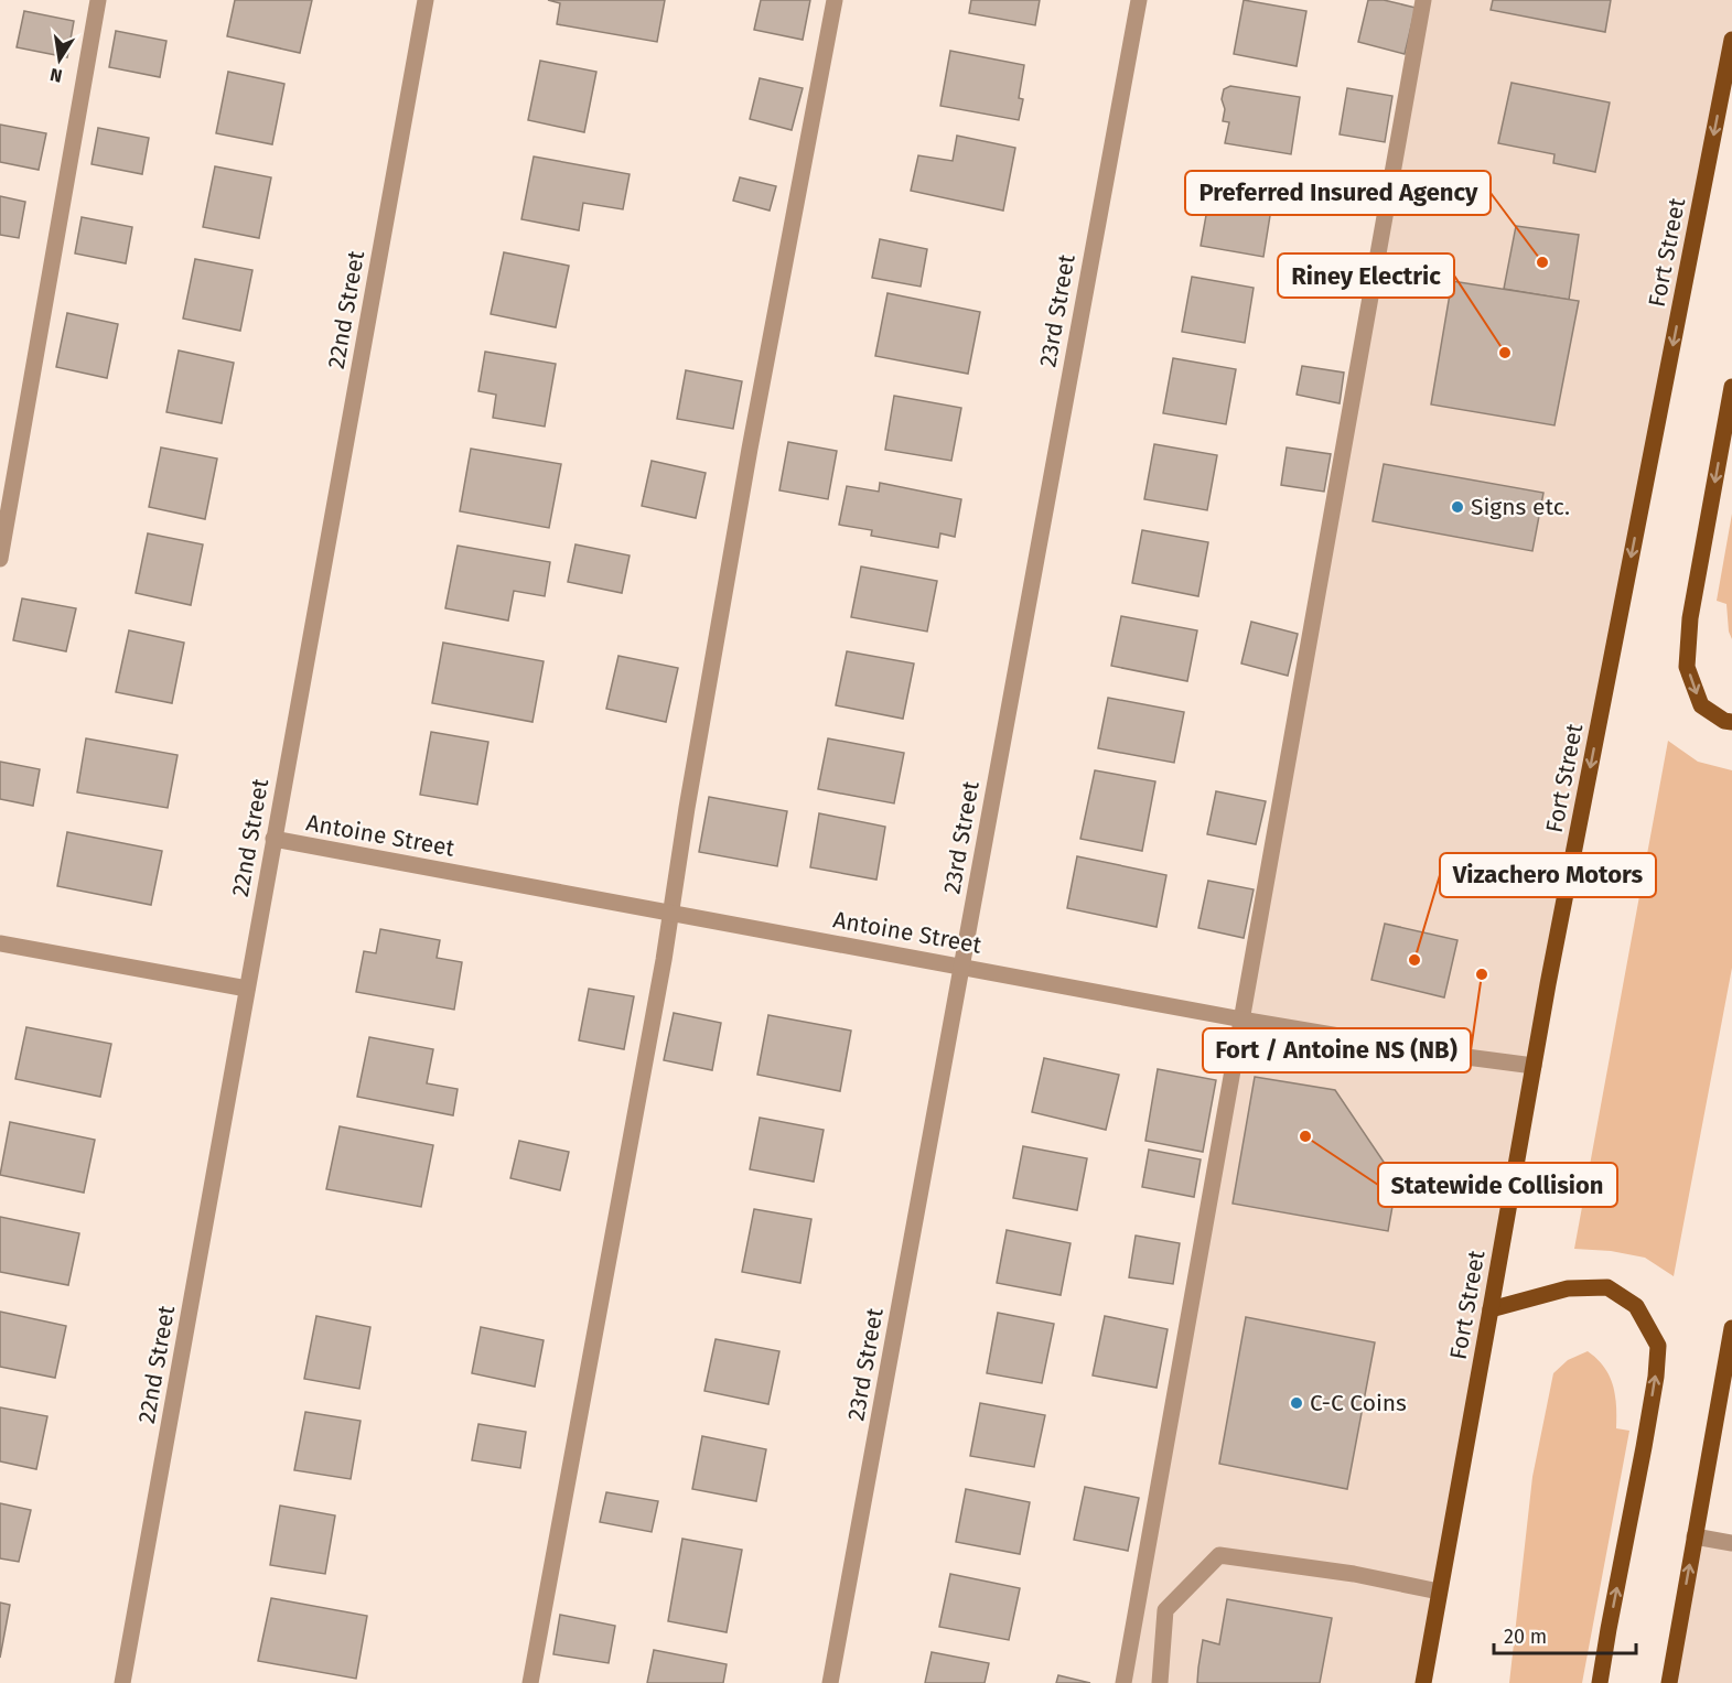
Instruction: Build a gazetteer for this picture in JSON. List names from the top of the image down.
{
  "streets": {
    "main road": ["Fort Street"],
    "street": ["22nd Street", "23rd Street", "Antoine Street"]
  },
  "crossings": [
    ["Fort Street", "Antoine Street"],
    ["22nd Street", "Antoine Street"],
    ["23rd Street", "Antoine Street"]
  ],
  "places": [
    "Preferred Insured Agency",
    "Riney Electric",
    "Signs etc.",
    "Vizachero Motors",
    "Fort / Antoine NS (NB)",
    "Statewide Collision",
    "C-C Coins"
  ],
  "scale_bar": "20 m",
  "north": "bottom"
}
